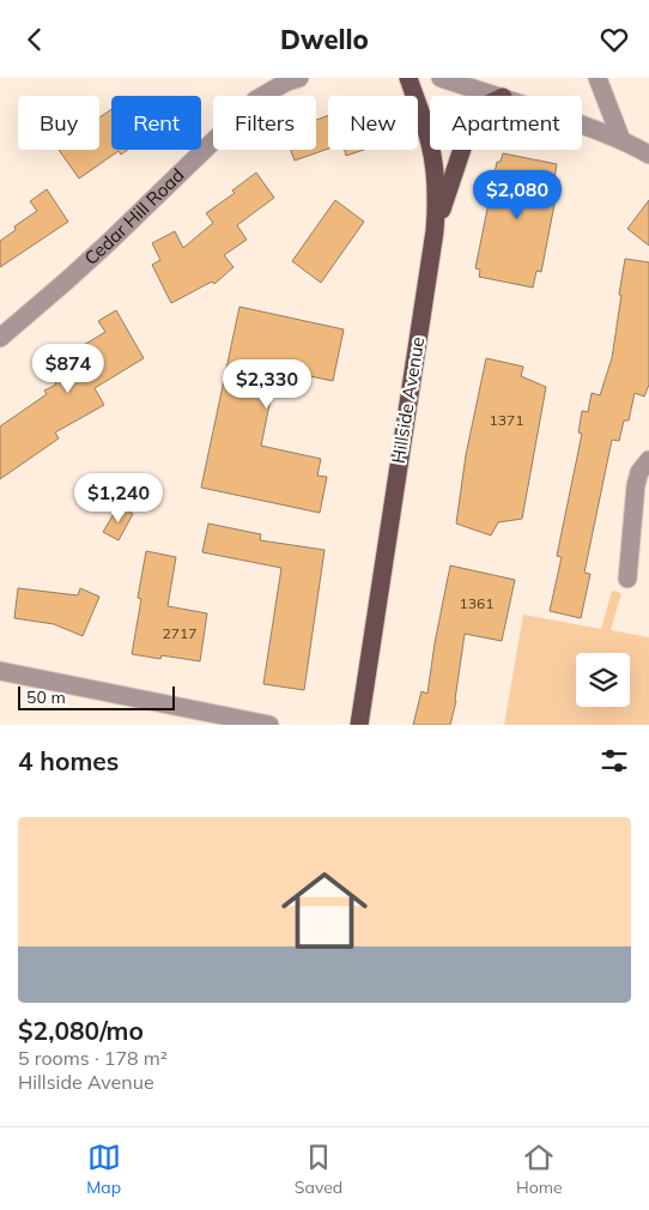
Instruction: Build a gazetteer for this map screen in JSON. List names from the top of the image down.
{
  "streets": {
    "main road": ["Hillside Avenue"],
    "street": ["Cedar Hill Road"]
  },
  "house_numbers": ["1371", "1361", "2717"],
  "scale_bar": "50 m",
  "page": {
    "header": "Dwello",
    "chip": [
      "Buy",
      "Rent",
      "Filters",
      "New",
      "Apartment"
    ],
    "price": [
      "$2,080",
      "$874",
      "$2,330",
      "$1,240"
    ],
    "scale": "50 m",
    "heading": "4 homes",
    "list": [
      {
        "name": "$2,080/mo",
        "note": "5 rooms · 178 m² · Hillside Avenue"
      }
    ],
    "tabs": ["Map", "Saved", "Home"]
  }
}
